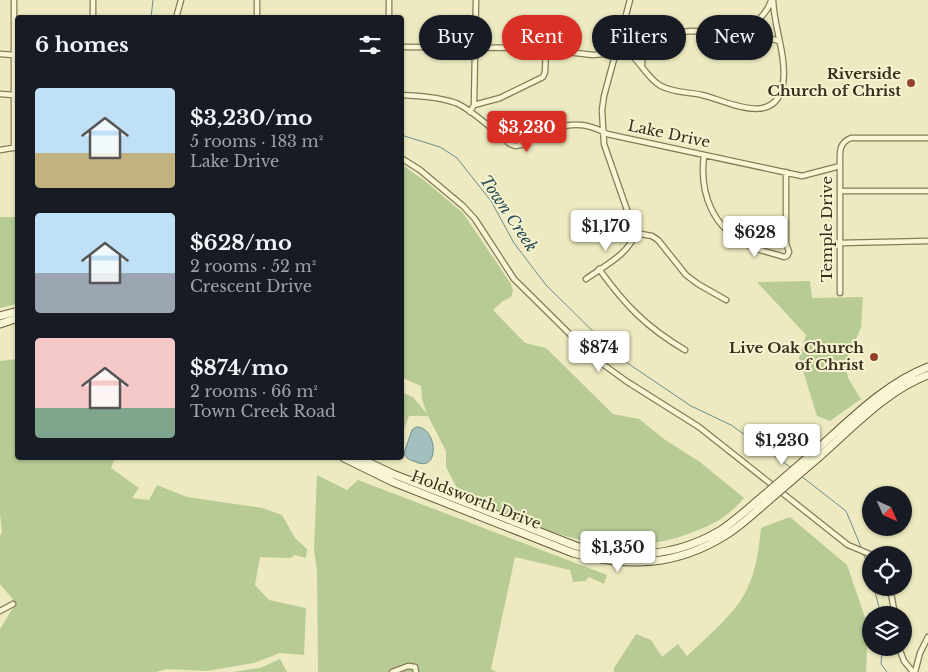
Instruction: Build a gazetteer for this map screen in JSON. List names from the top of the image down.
{
  "streets": {
    "main road": ["Holdsworth Drive"],
    "street": ["Lake Drive", "Temple Drive"]
  },
  "crossings": [
    ["Lake Drive", "Temple Drive"]
  ],
  "water": ["Town Creek"],
  "places": ["Riverside Church of Christ", "Live Oak Church of Christ"],
  "north": "bottom right",
  "page": {
    "chip": [
      "Buy",
      "Rent",
      "Filters",
      "New"
    ],
    "heading": "6 homes",
    "list": [
      {
        "name": "$3,230/mo",
        "note": "5 rooms · 183 m² · Lake Drive"
      },
      {
        "name": "$628/mo",
        "note": "2 rooms · 52 m² · Crescent Drive"
      },
      {
        "name": "$874/mo",
        "note": "2 rooms · 66 m² · Town Creek Road"
      }
    ],
    "price": [
      "$3,230",
      "$1,170",
      "$628",
      "$874",
      "$1,230",
      "$1,350"
    ]
  }
}
